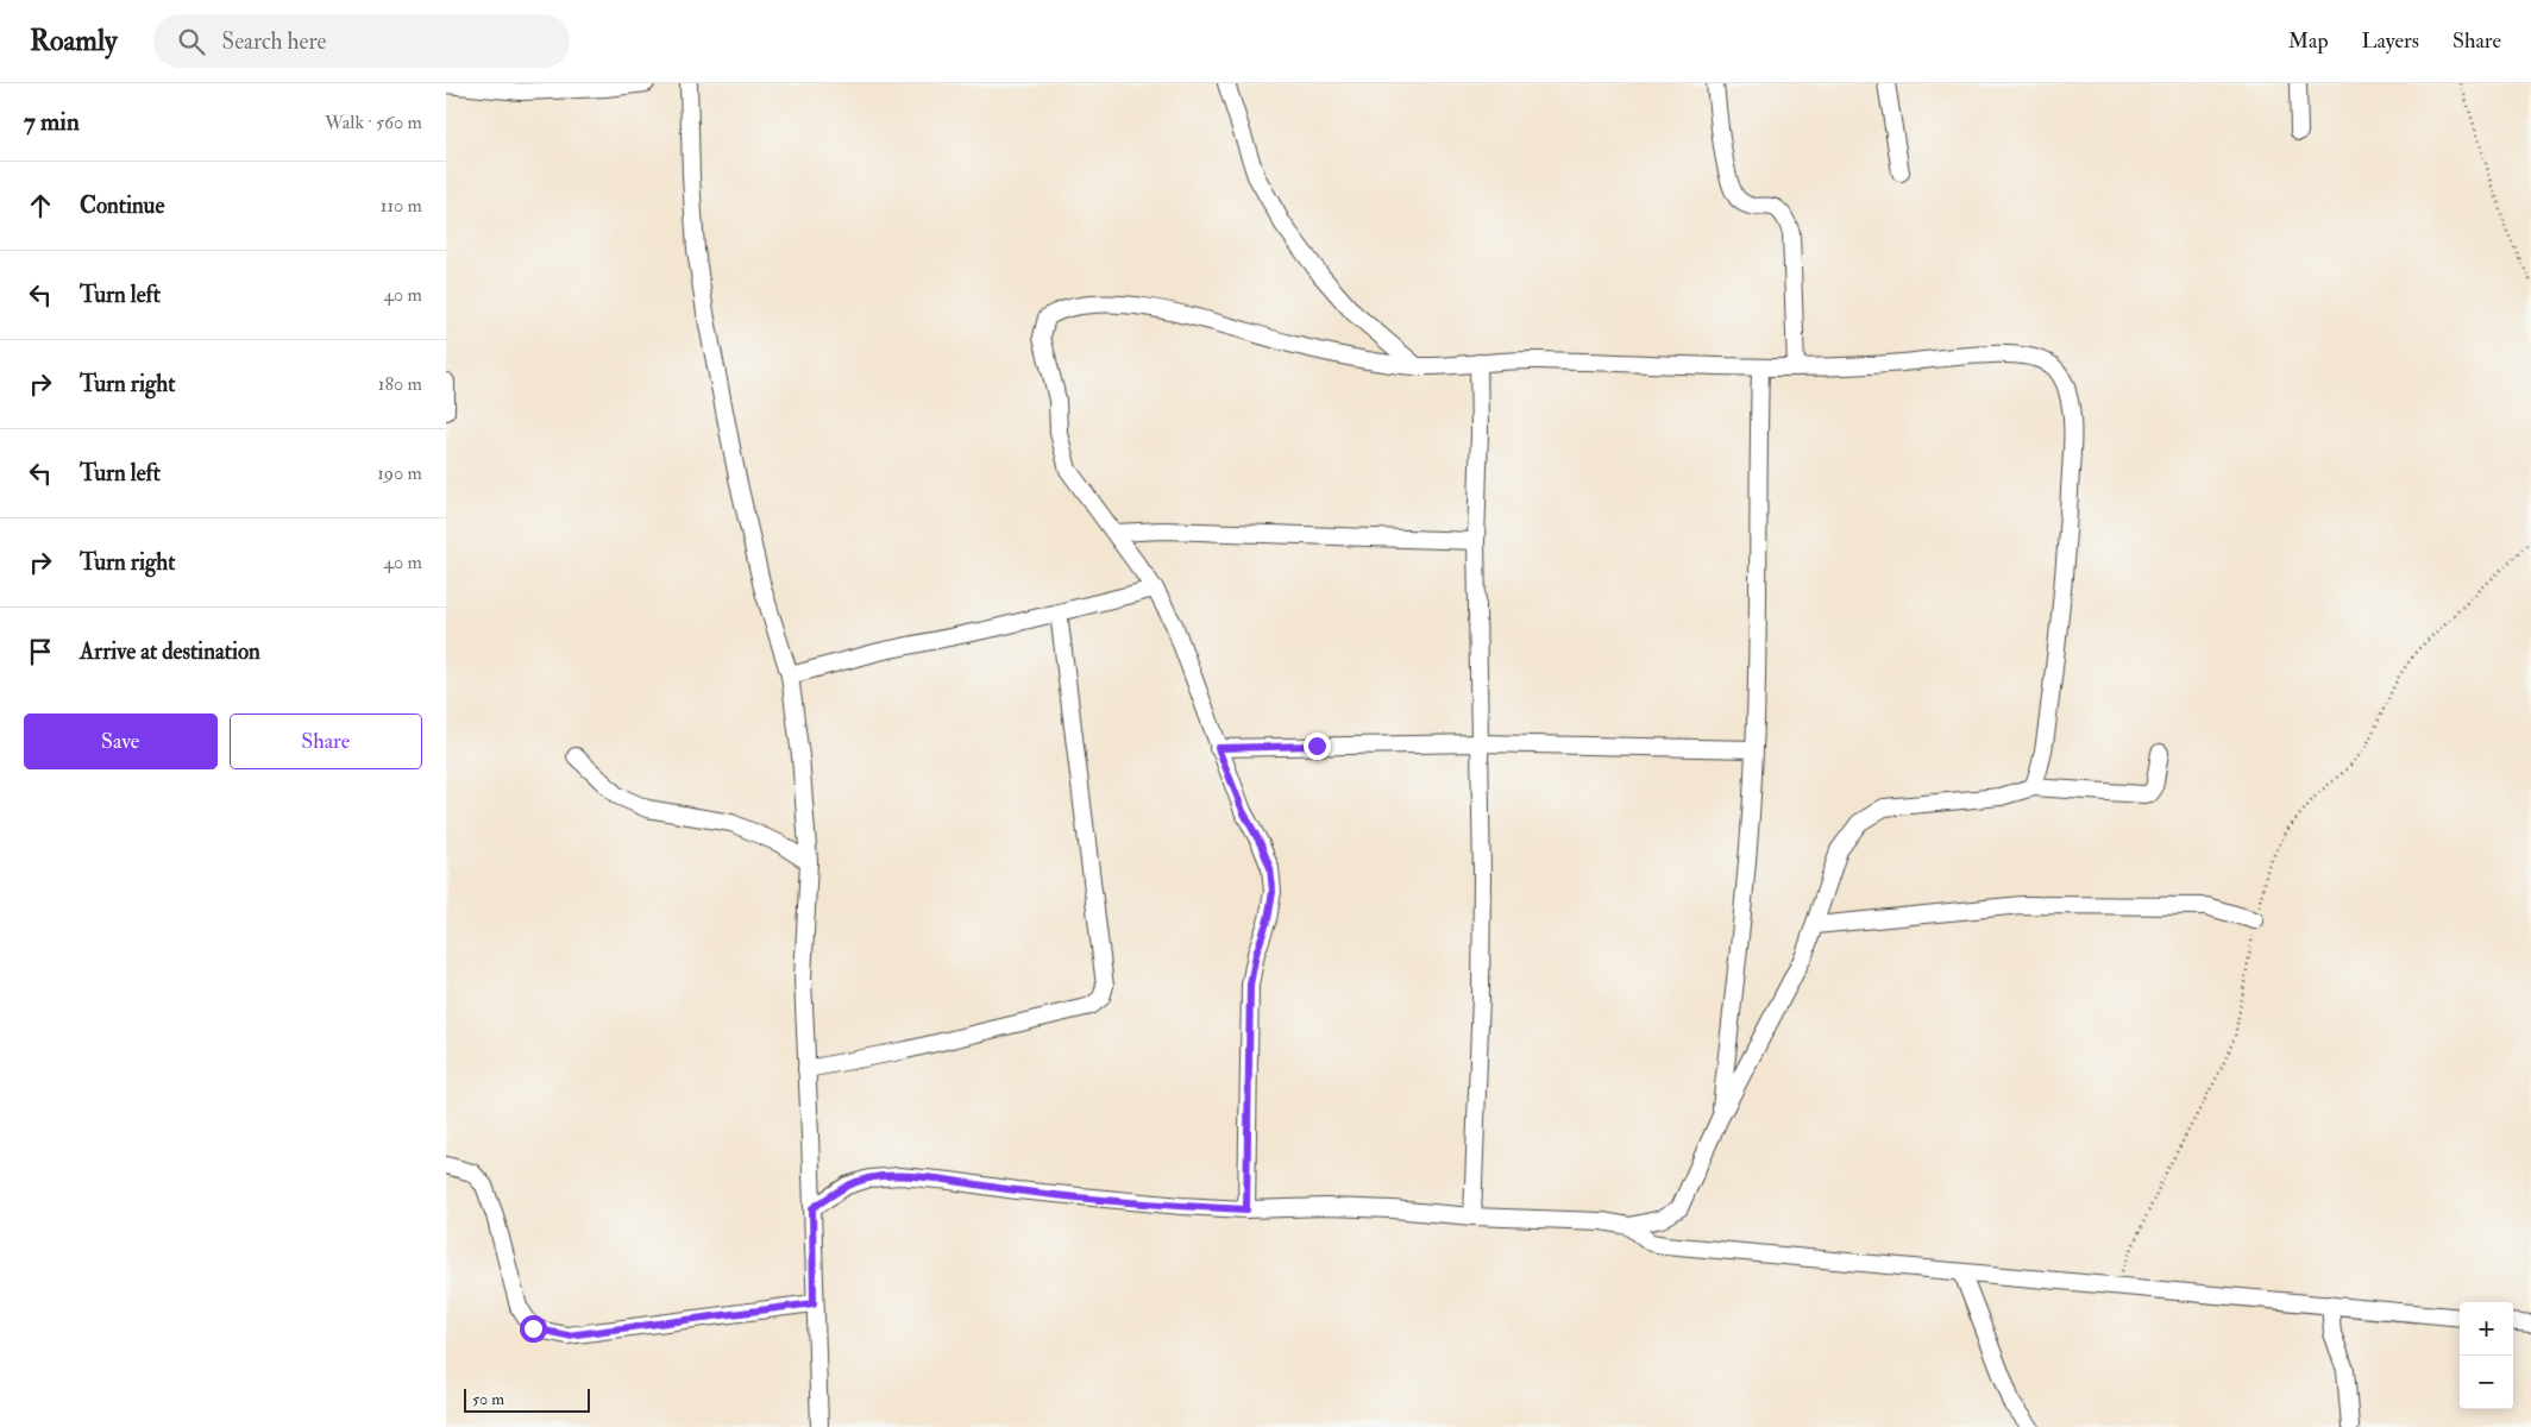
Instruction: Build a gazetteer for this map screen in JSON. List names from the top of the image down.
{
  "scale_bar": "50 m",
  "page": {
    "header": "Roamly",
    "search": "Search here",
    "nav": ["Map", "Layers", "Share"],
    "heading": ["7 min", "Walk · 560 m"],
    "list": [
      ["Continue", "110 m"],
      ["Turn left", "40 m"],
      ["Turn right", "180 m"],
      ["Turn left", "190 m"],
      ["Turn right", "40 m"],
      "Arrive at destination"
    ],
    "buttons": ["Save", "Share"],
    "map_buttons": ["+", "−"],
    "scale": "50 m"
  }
}
